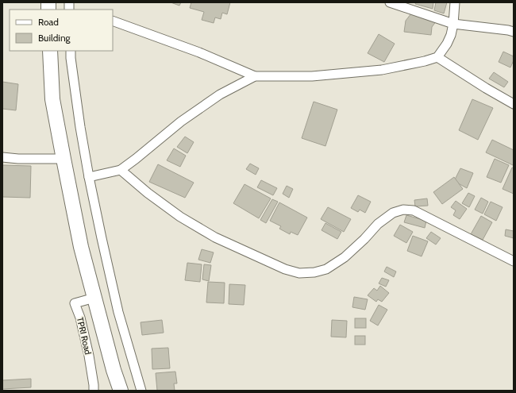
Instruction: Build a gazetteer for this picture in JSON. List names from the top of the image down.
{
  "streets": {
    "street": ["TPRI Road"]
  },
  "legend": ["Road", "Building"]
}
